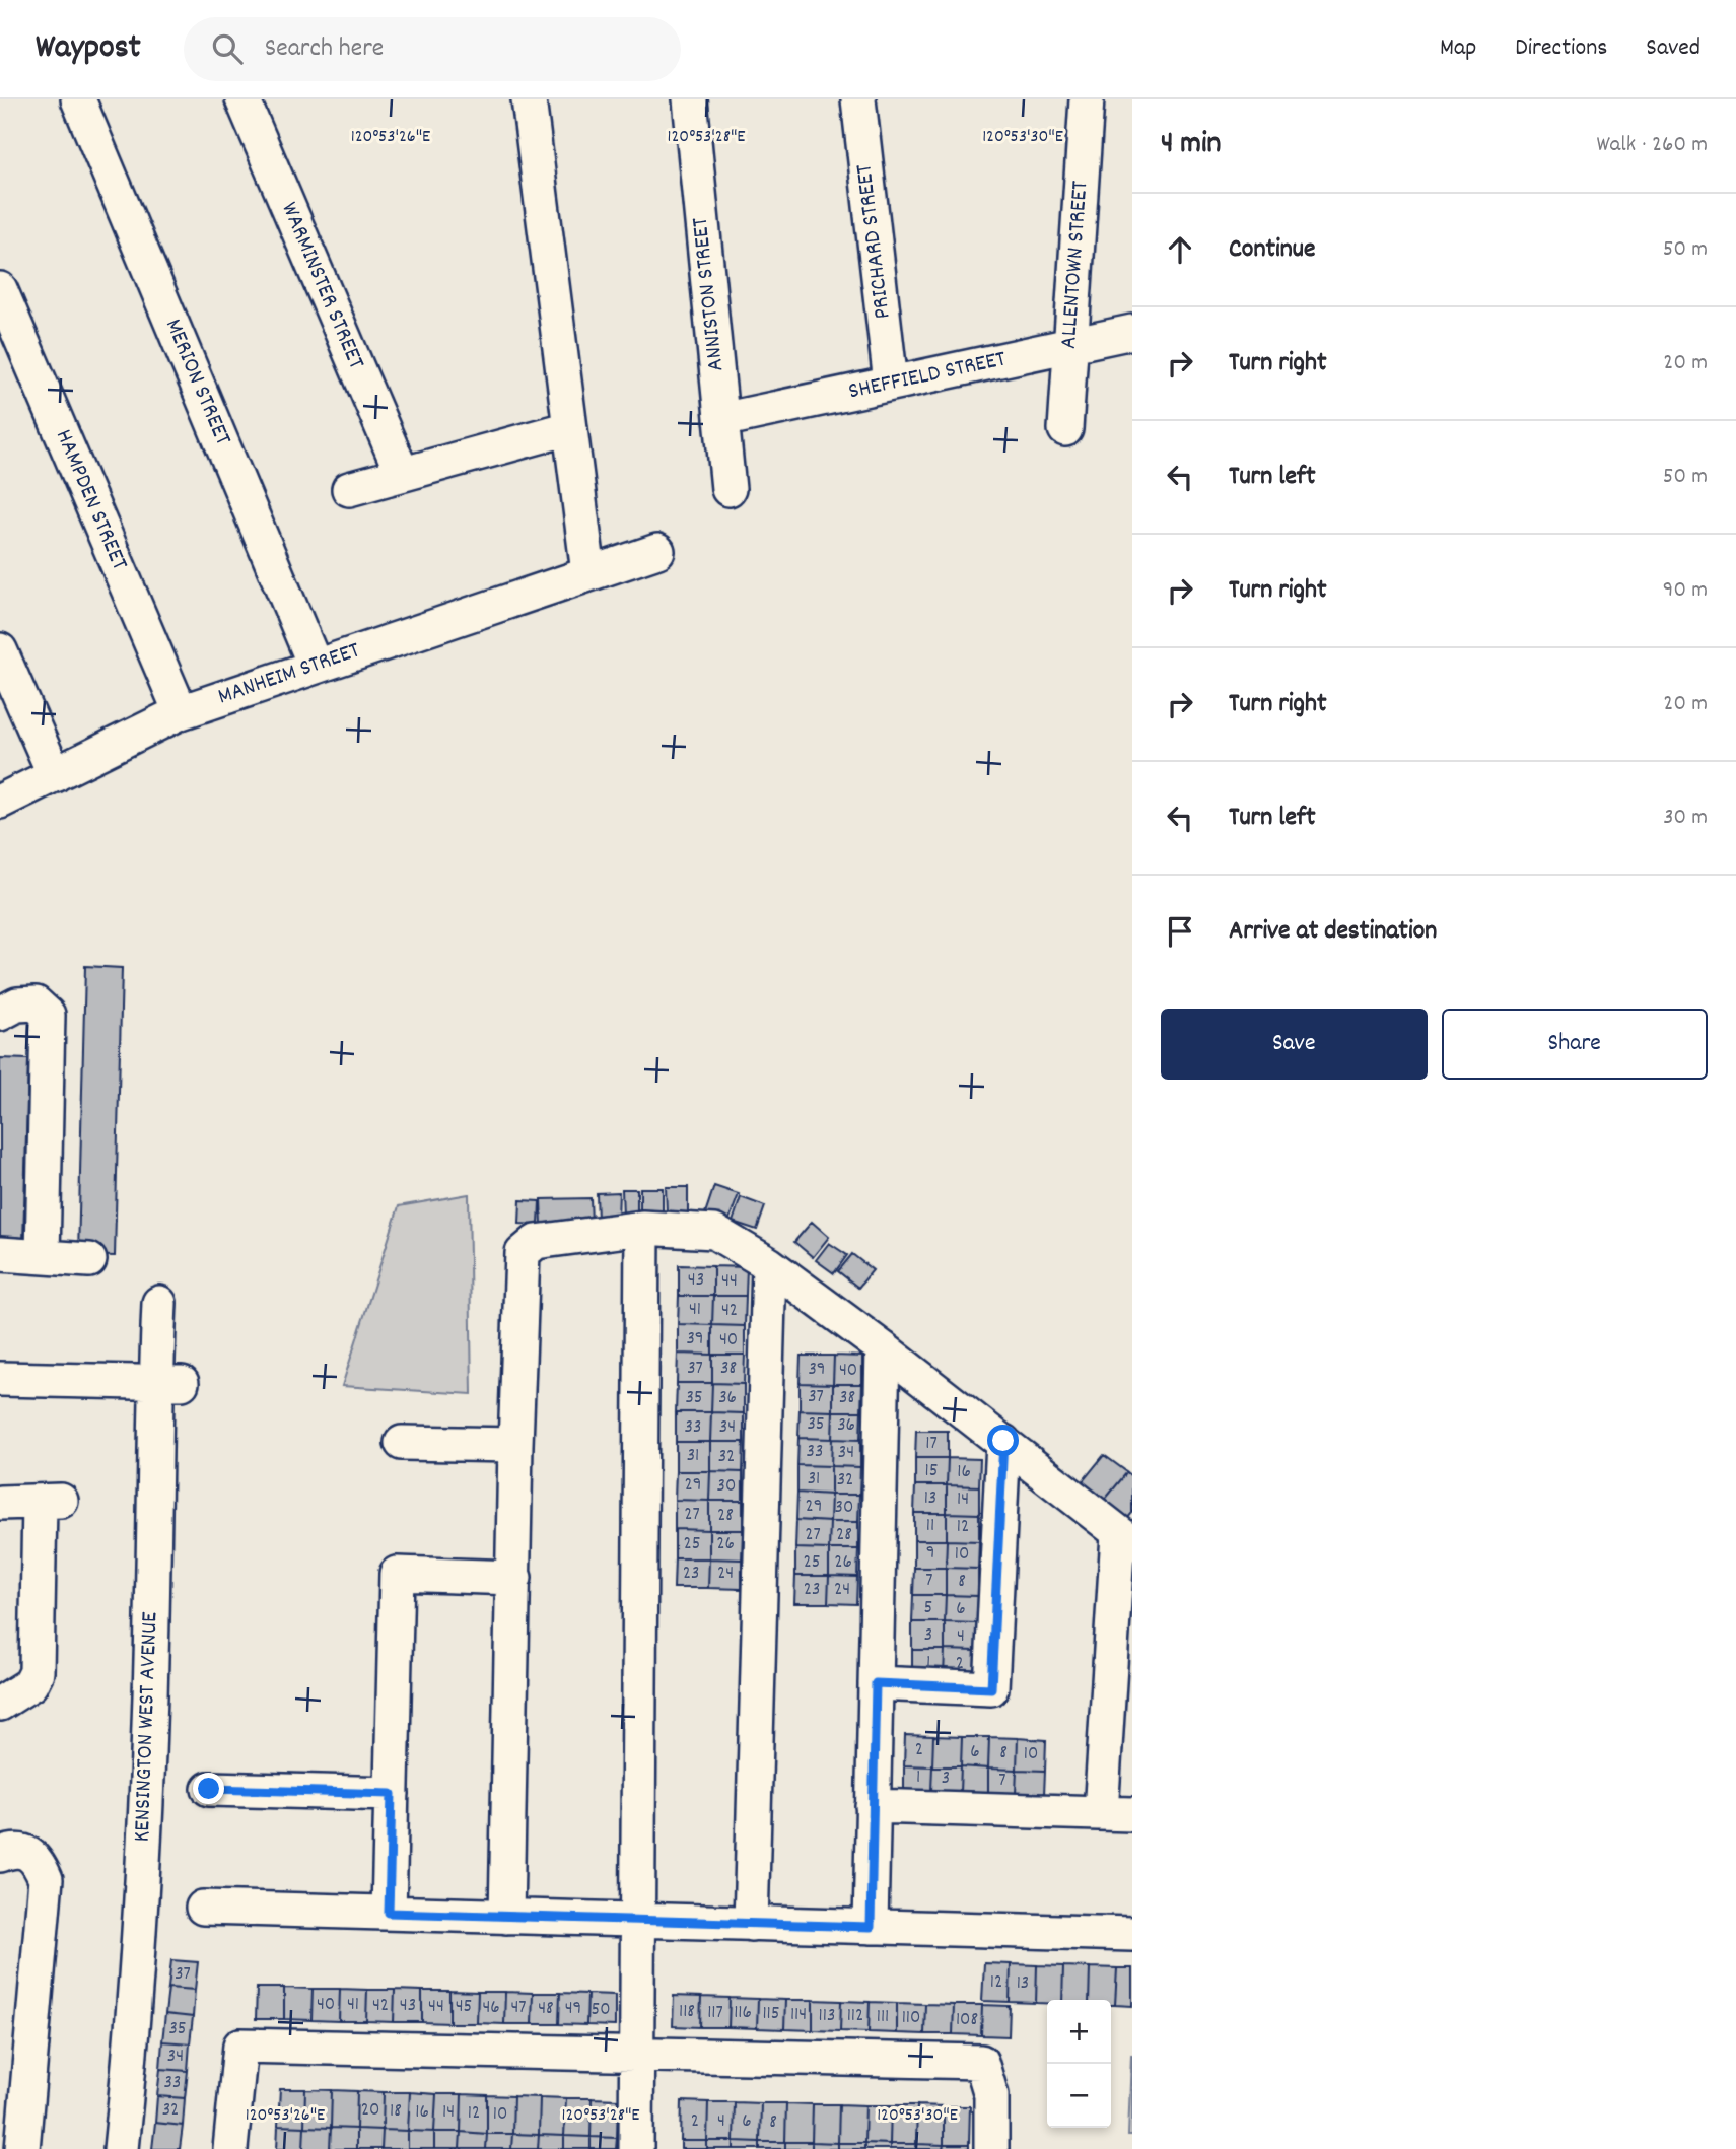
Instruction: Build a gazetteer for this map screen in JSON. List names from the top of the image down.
{
  "streets": {
    "street": [
      "PRICHARD STREET",
      "ALLENTOWN STREET",
      "WARMINSTER STREET",
      "ANNISTON STREET",
      "SHEFFIELD STREET",
      "MERION STREET",
      "HAMPDEN STREET",
      "MANHEIM STREET",
      "KENSINGTON WEST AVENUE"
    ]
  },
  "crossings": [
    ["PRICHARD STREET", "SHEFFIELD STREET"],
    ["ALLENTOWN STREET", "SHEFFIELD STREET"],
    ["ANNISTON STREET", "SHEFFIELD STREET"],
    ["MERION STREET", "MANHEIM STREET"],
    ["HAMPDEN STREET", "MANHEIM STREET"]
  ],
  "house_numbers": [
    "43",
    "44",
    "41",
    "42",
    "39",
    "40",
    "37",
    "38",
    "39",
    "40",
    "37",
    "35",
    "36",
    "38",
    "35",
    "36",
    "33",
    "34",
    "17",
    "33",
    "34",
    "31",
    "32",
    "15",
    "16",
    "31",
    "32",
    "29",
    "30",
    "13",
    "14",
    "29",
    "30",
    "27",
    "28",
    "11",
    "12",
    "27",
    "28",
    "25",
    "26",
    "9",
    "10",
    "25",
    "26",
    "23",
    "24",
    "7",
    "8",
    "23",
    "24",
    "5",
    "6",
    "3",
    "4",
    "1",
    "2",
    "2",
    "6",
    "8",
    "10",
    "1",
    "3",
    "7",
    "37",
    "12",
    "13",
    "40",
    "41",
    "42",
    "43",
    "44",
    "45",
    "46",
    "47",
    "48",
    "49",
    "50",
    "118",
    "117",
    "116",
    "115",
    "114",
    "113",
    "112",
    "111",
    "110",
    "108",
    "35",
    "34",
    "33",
    "32",
    "20",
    "18",
    "16",
    "14",
    "12",
    "10",
    "2",
    "4",
    "6",
    "8"
  ],
  "page": {
    "header": "Waypost",
    "search": "Search here",
    "nav": ["Map", "Directions", "Saved"],
    "heading": ["4 min", "Walk · 260 m"],
    "list": [
      ["Continue", "50 m"],
      ["Turn right", "20 m"],
      ["Turn left", "50 m"],
      ["Turn right", "90 m"],
      ["Turn right", "20 m"],
      ["Turn left", "30 m"],
      "Arrive at destination"
    ],
    "buttons": ["Save", "Share"],
    "map_buttons": ["+", "−"]
  },
  "coordinates": ["120°53'26\"E", "120°53'28\"E", "120°53'30\"E"]
}
